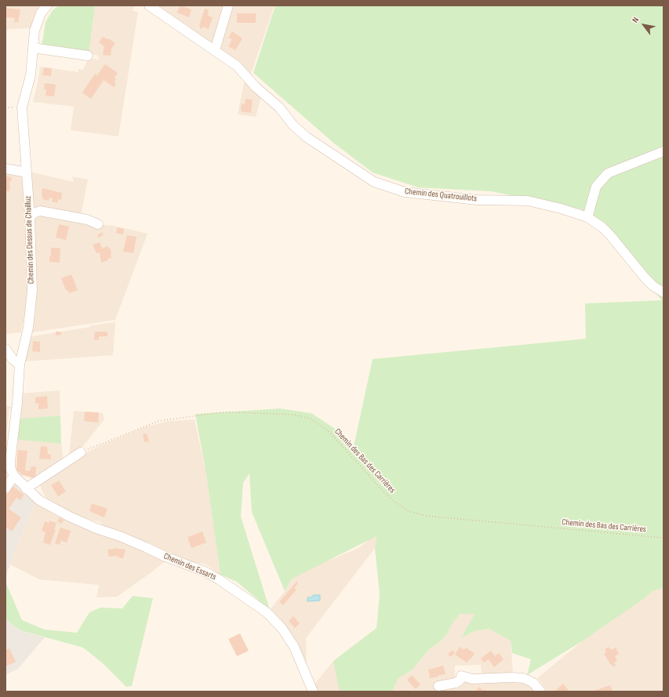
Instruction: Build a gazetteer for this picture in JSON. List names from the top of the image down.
{
  "streets": {
    "street": ["Chemin des Quatrouillots", "Chemin des Dessus de Chailluz", "Chemin des Essarts"],
    "path": ["Chemin des Bas des Carrières"]
  },
  "crossings": [
    ["Chemin des Dessus de Chailluz", "Chemin des Essarts"]
  ],
  "north": "top left"
}
